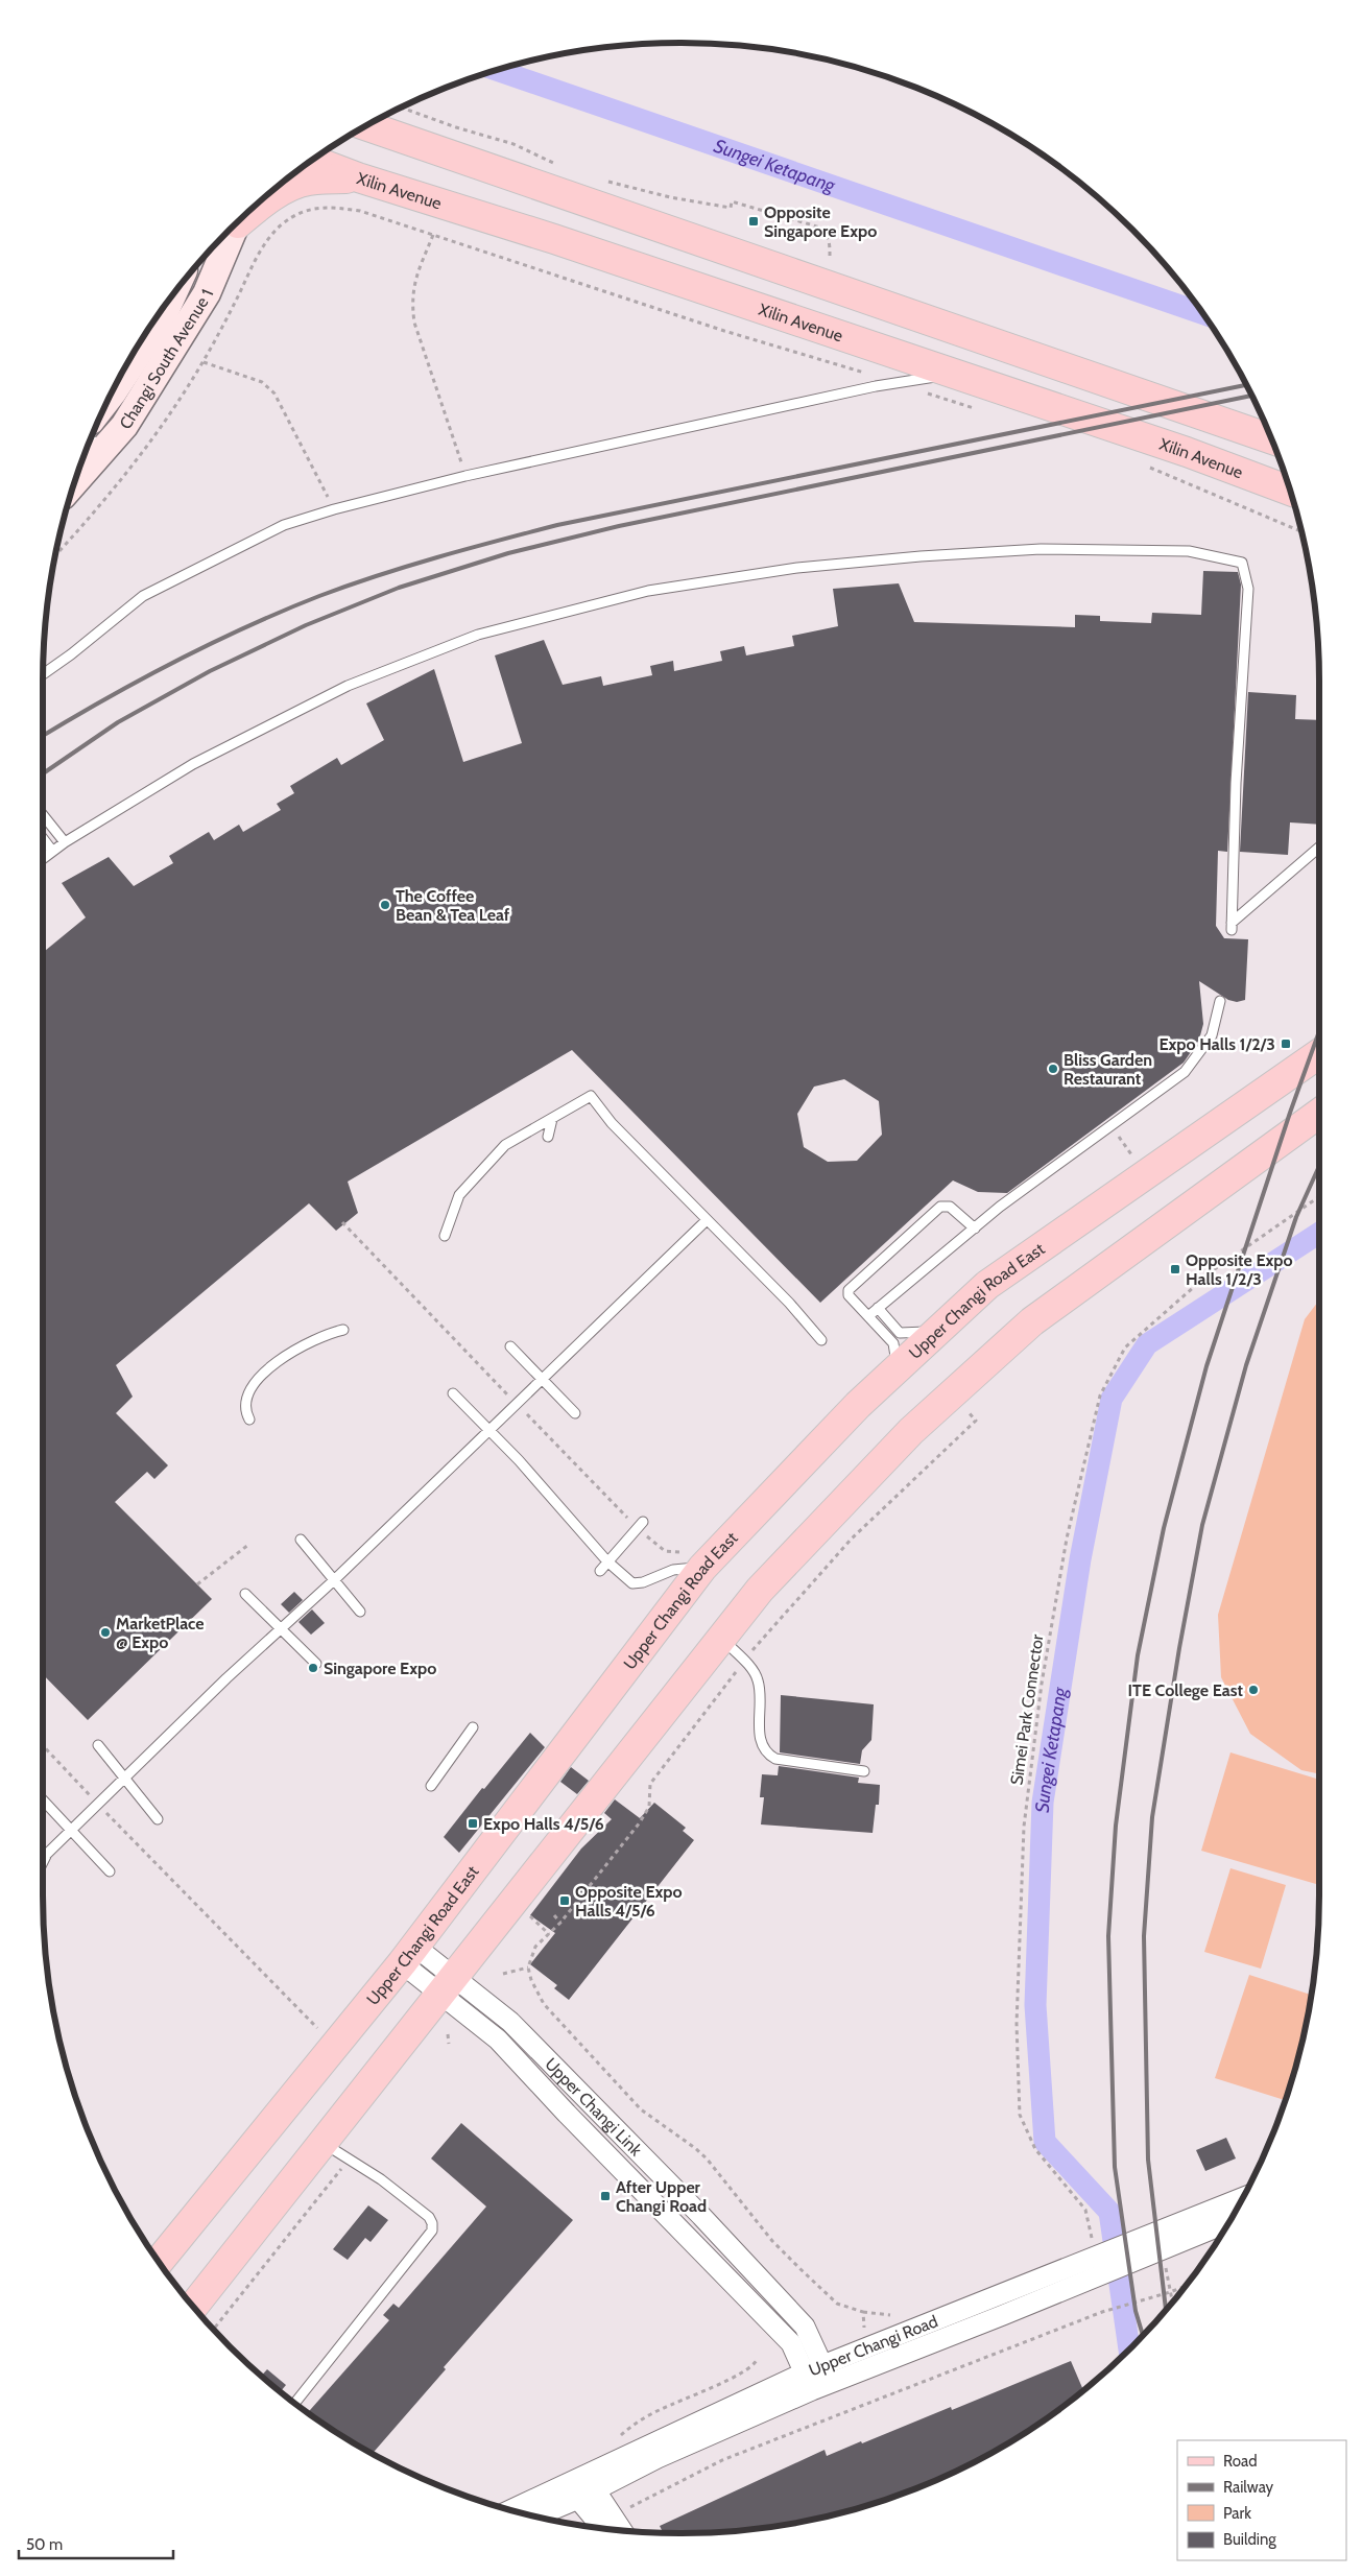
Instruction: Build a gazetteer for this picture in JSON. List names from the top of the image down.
{
  "streets": {
    "main road": ["Xilin Avenue", "Upper Changi Road East"],
    "street": ["Changi South Avenue 1", "Upper Changi Link", "Upper Changi Road"],
    "path": ["Simei Park Connector"]
  },
  "crossings": [
    ["Upper Changi Road East", "Upper Changi Link"],
    ["Simei Park Connector", "Upper Changi Road"],
    ["Upper Changi Link", "Upper Changi Road"]
  ],
  "water": ["Sungei Ketapang"],
  "places": {
    "transit": [
      "Opposite Singapore Expo",
      "Expo Halls 1/2/3",
      "Opposite Expo Halls 1/2/3",
      "Expo Halls 4/5/6",
      "Opposite Expo Halls 4/5/6",
      "After Upper Changi Road"
    ],
    "other": [
      "The Coffee Bean & Tea Leaf",
      "Bliss Garden Restaurant",
      "MarketPlace @ Expo",
      "Singapore Expo",
      "ITE College East"
    ]
  },
  "legend": [
    "Road",
    "Railway",
    "Park",
    "Building"
  ],
  "scale_bar": "50 m"
}
